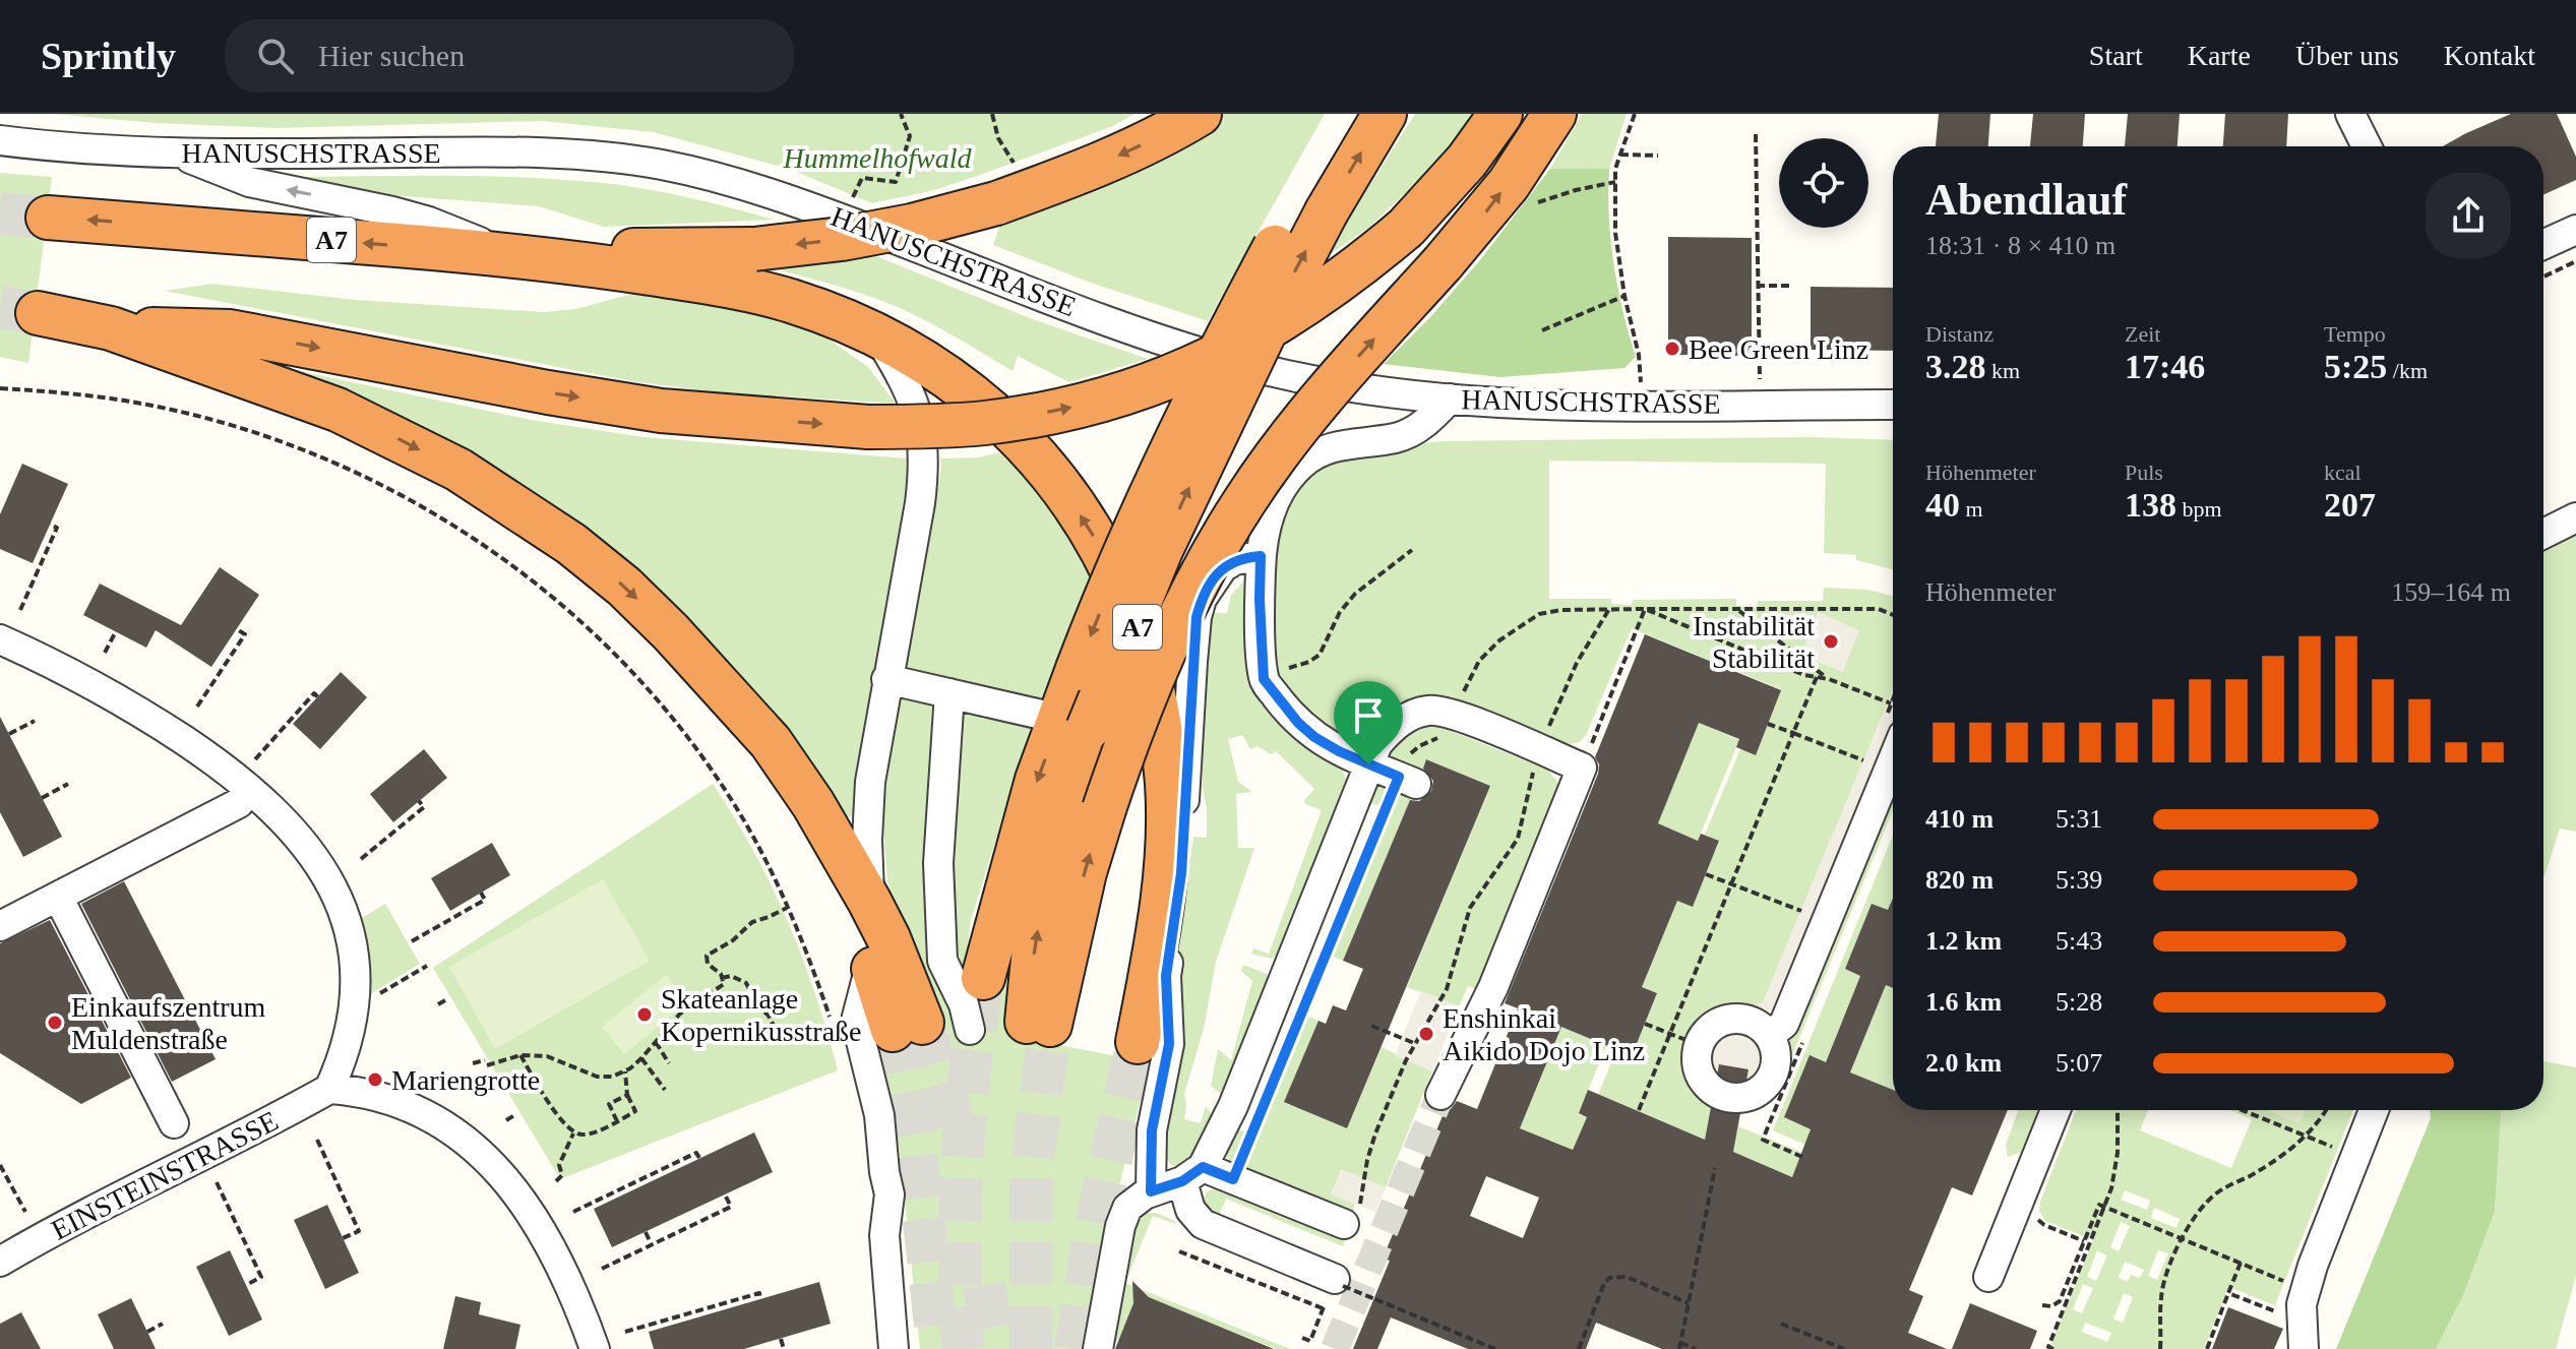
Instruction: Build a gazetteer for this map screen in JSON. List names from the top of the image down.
{
  "streets": {
    "highway": ["A7"],
    "street": ["HANUSCHSTRASSE", "EINSTEINSTRASSE"]
  },
  "parks": ["Hummelhofwald"],
  "places": [
    "Bee Green Linz",
    "Instabilität Stabilität",
    "Skateanlage Kopernikusstraße",
    "Einkaufszentrum Muldenstraße",
    "Enshinkai Aikido Dojo Linz",
    "Mariengrotte"
  ],
  "page": {
    "header": "Sprintly",
    "search": "Hier suchen",
    "nav": [
      "Start",
      "Karte",
      "Über uns",
      "Kontakt"
    ],
    "heading": ["Abendlauf", "18:31 · 8 × 410 m"],
    "stats": [
      ["Distanz", "3.28 km"],
      ["Zeit", "17:46"],
      ["Tempo", "5:25 /km"],
      ["Höhenmeter", "40 m"],
      ["Puls", "138 bpm"],
      ["kcal", "207"]
    ],
    "chart": ["Höhenmeter", "159–164 m"],
    "list": [
      {
        "name": "410 m",
        "note": "5:31"
      },
      {
        "name": "820 m",
        "note": "5:39"
      },
      {
        "name": "1.2 km",
        "note": "5:43"
      },
      {
        "name": "1.6 km",
        "note": "5:28"
      },
      {
        "name": "2.0 km",
        "note": "5:07"
      }
    ]
  }
}
